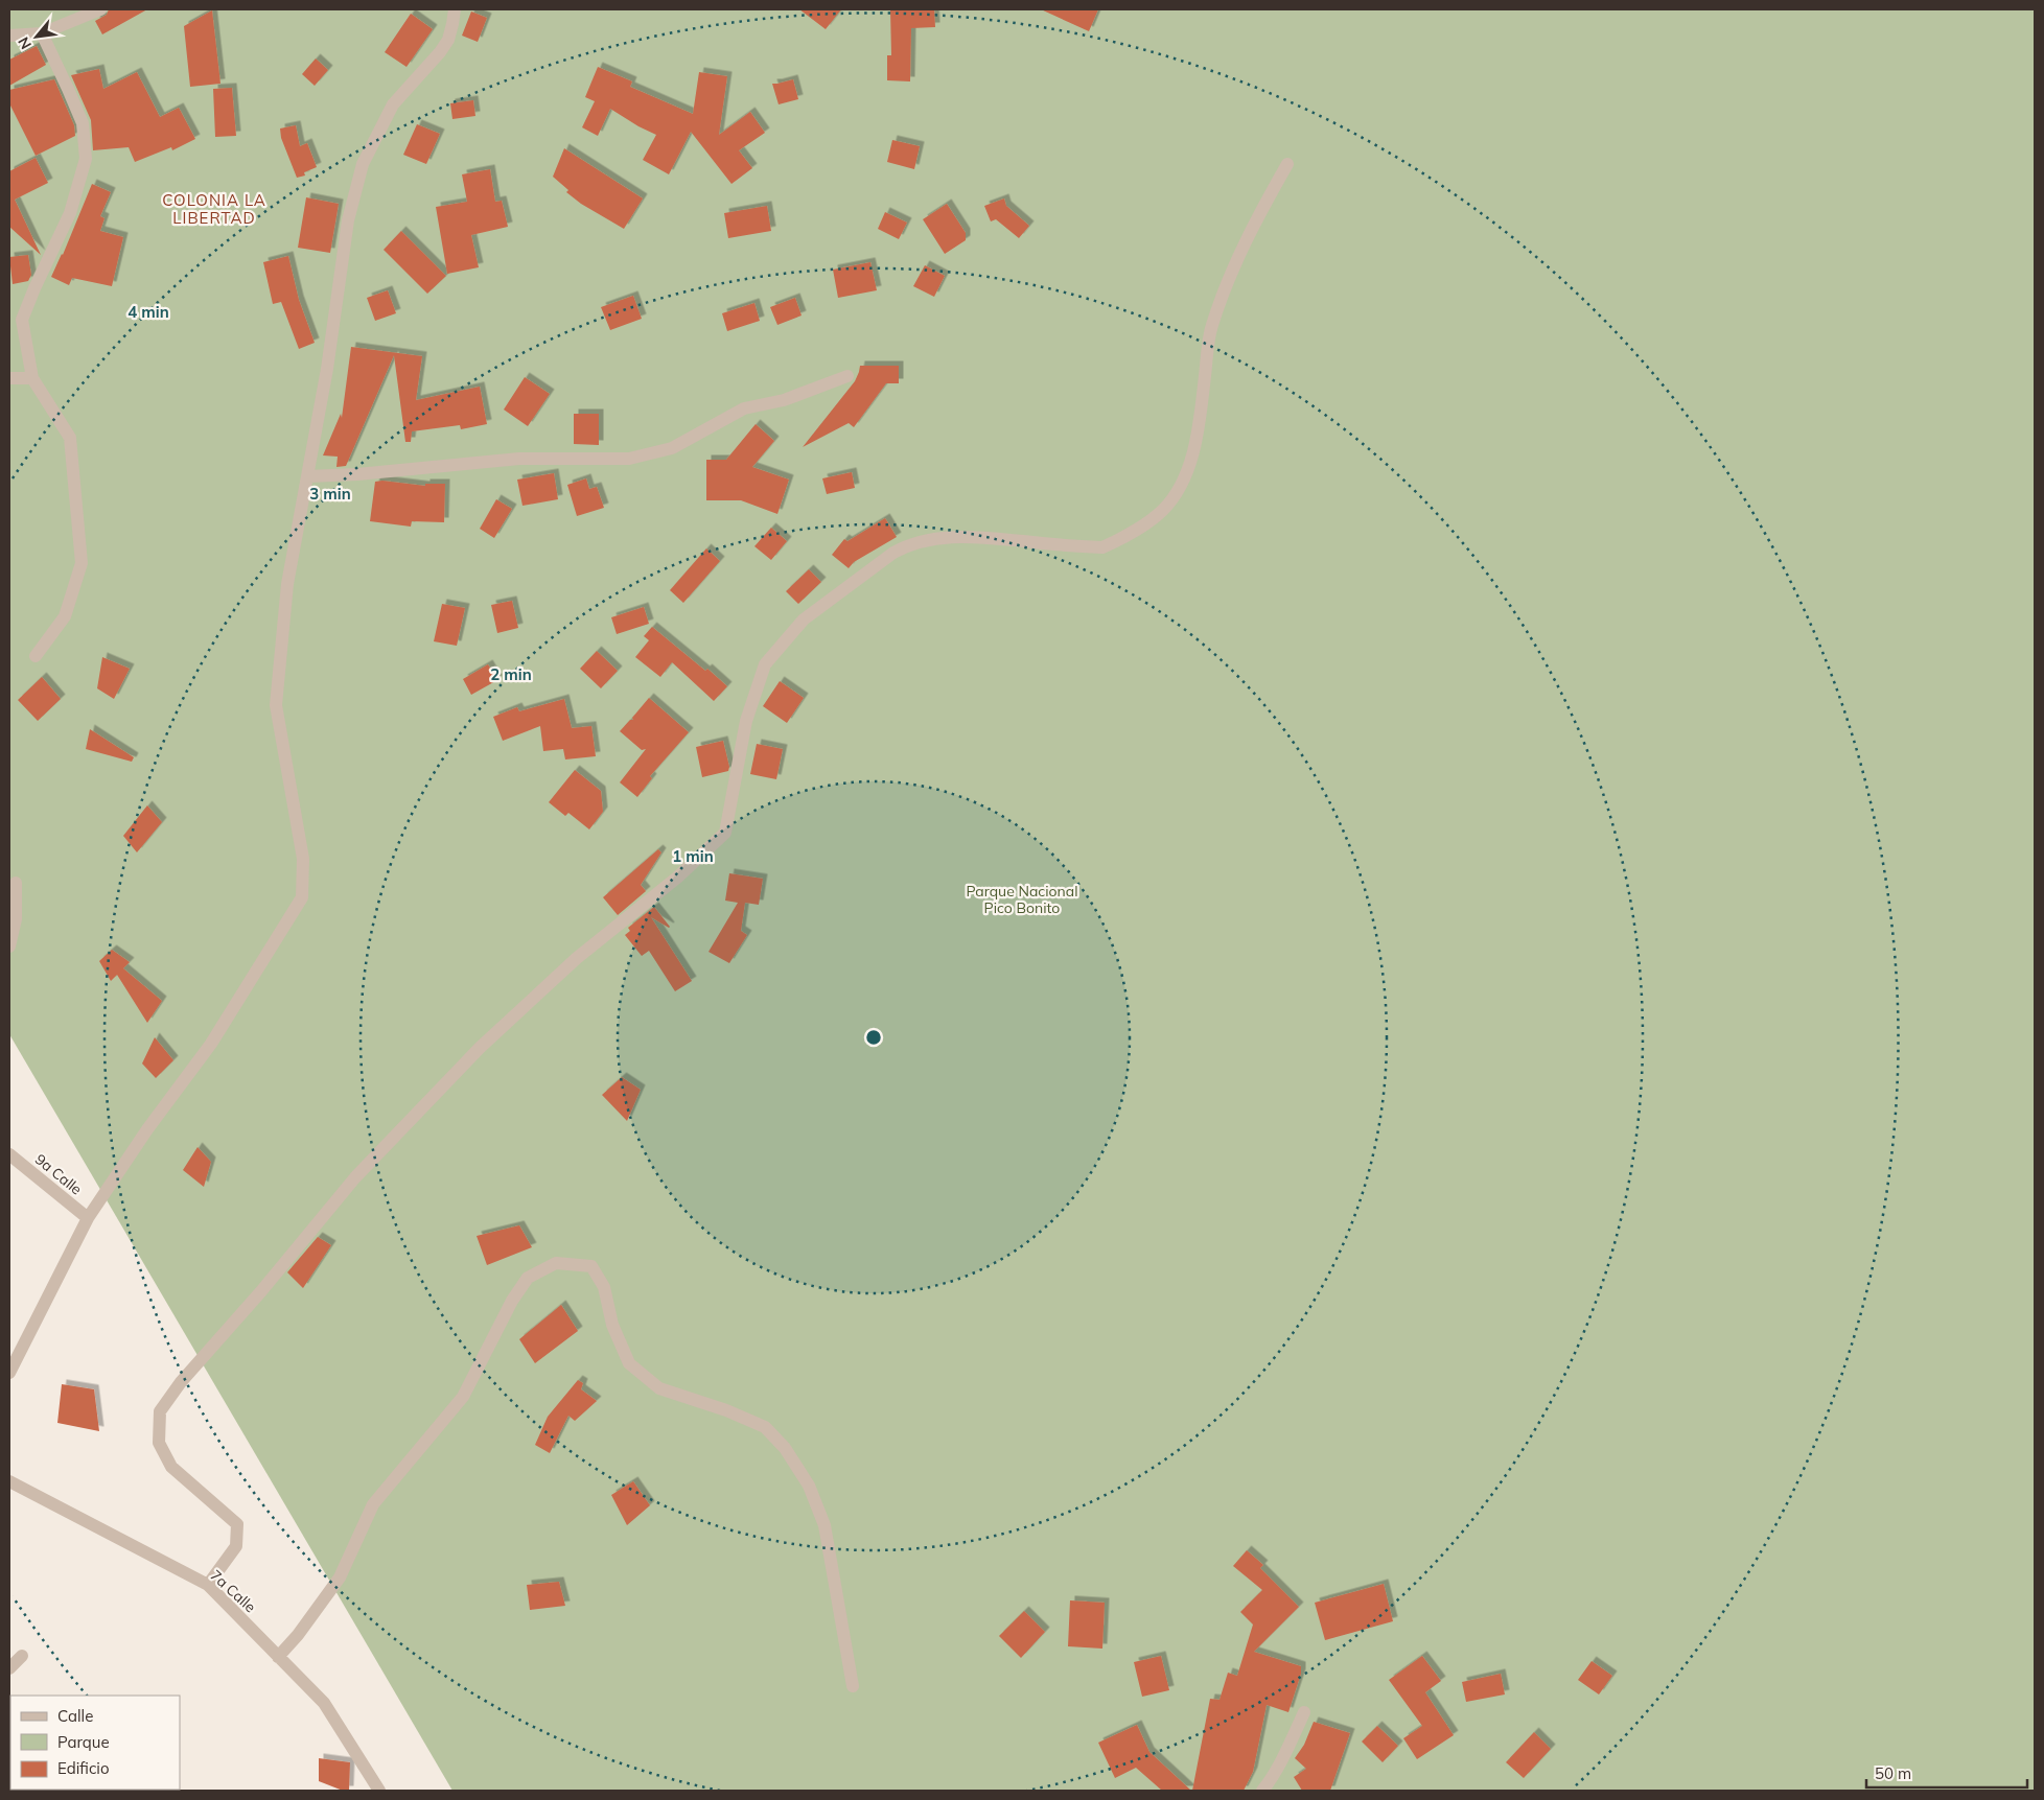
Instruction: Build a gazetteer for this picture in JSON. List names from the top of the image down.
{
  "streets": {
    "street": ["9a Calle", "7a Calle"]
  },
  "districts": ["COLONIA LA LIBERTAD"],
  "parks": ["Parque Nacional Pico Bonito"],
  "legend": ["Calle", "Parque", "Edificio"],
  "scale_bar": "50 m",
  "north": "bottom left",
  "rings": [
    "4 min",
    "3 min",
    "2 min",
    "1 min"
  ]
}
